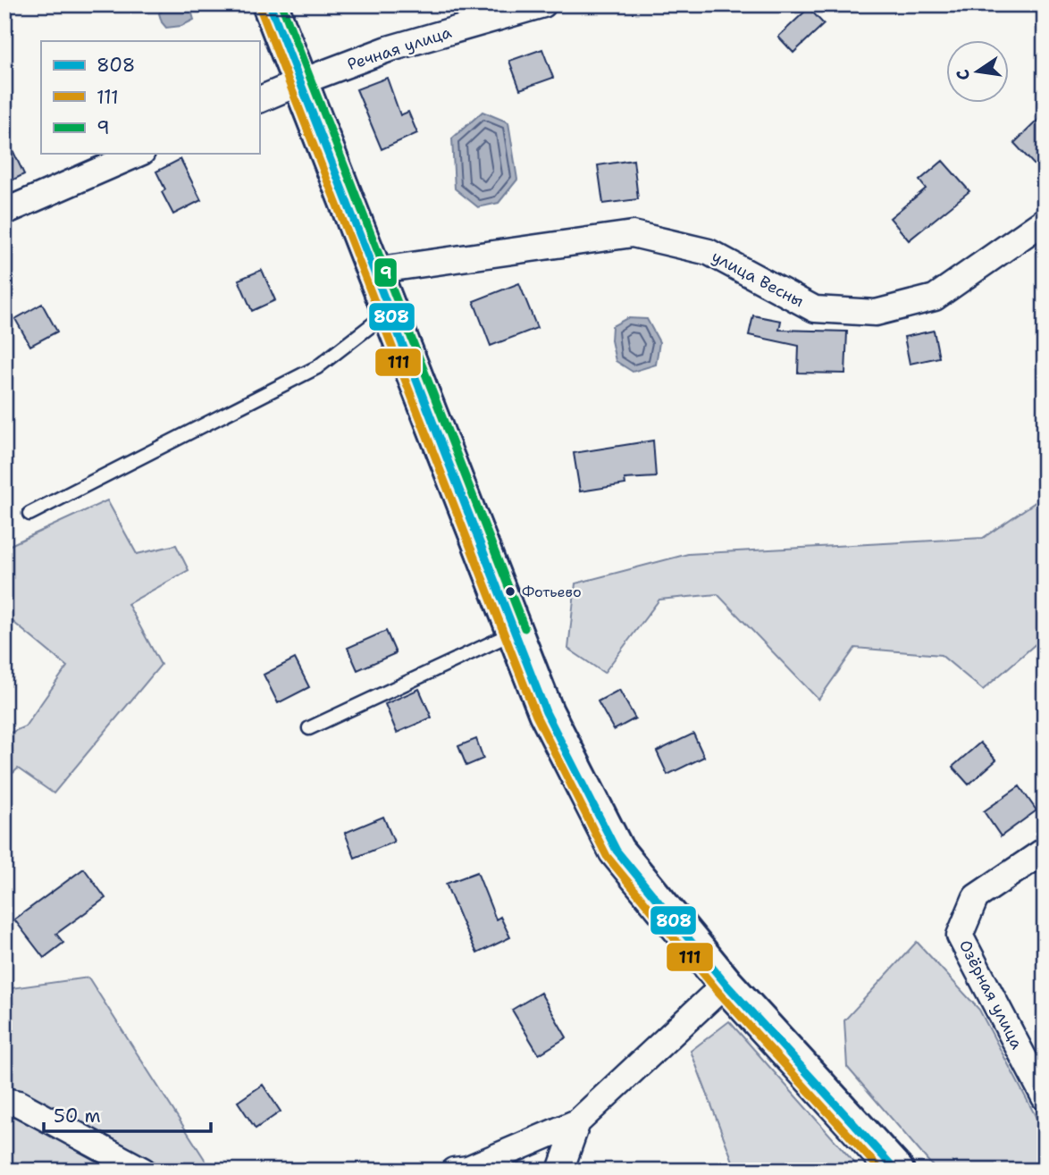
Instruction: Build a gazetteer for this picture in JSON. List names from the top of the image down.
{
  "streets": {
    "street": ["Речная улица", "улица Весны", "Озёрная улица"]
  },
  "places": ["Фотьево"],
  "lines": ["transit line 808", "transit line 9", "transit line 111"],
  "legend": ["808", "111", "9"],
  "scale_bar": "50 m",
  "north": "left"
}
